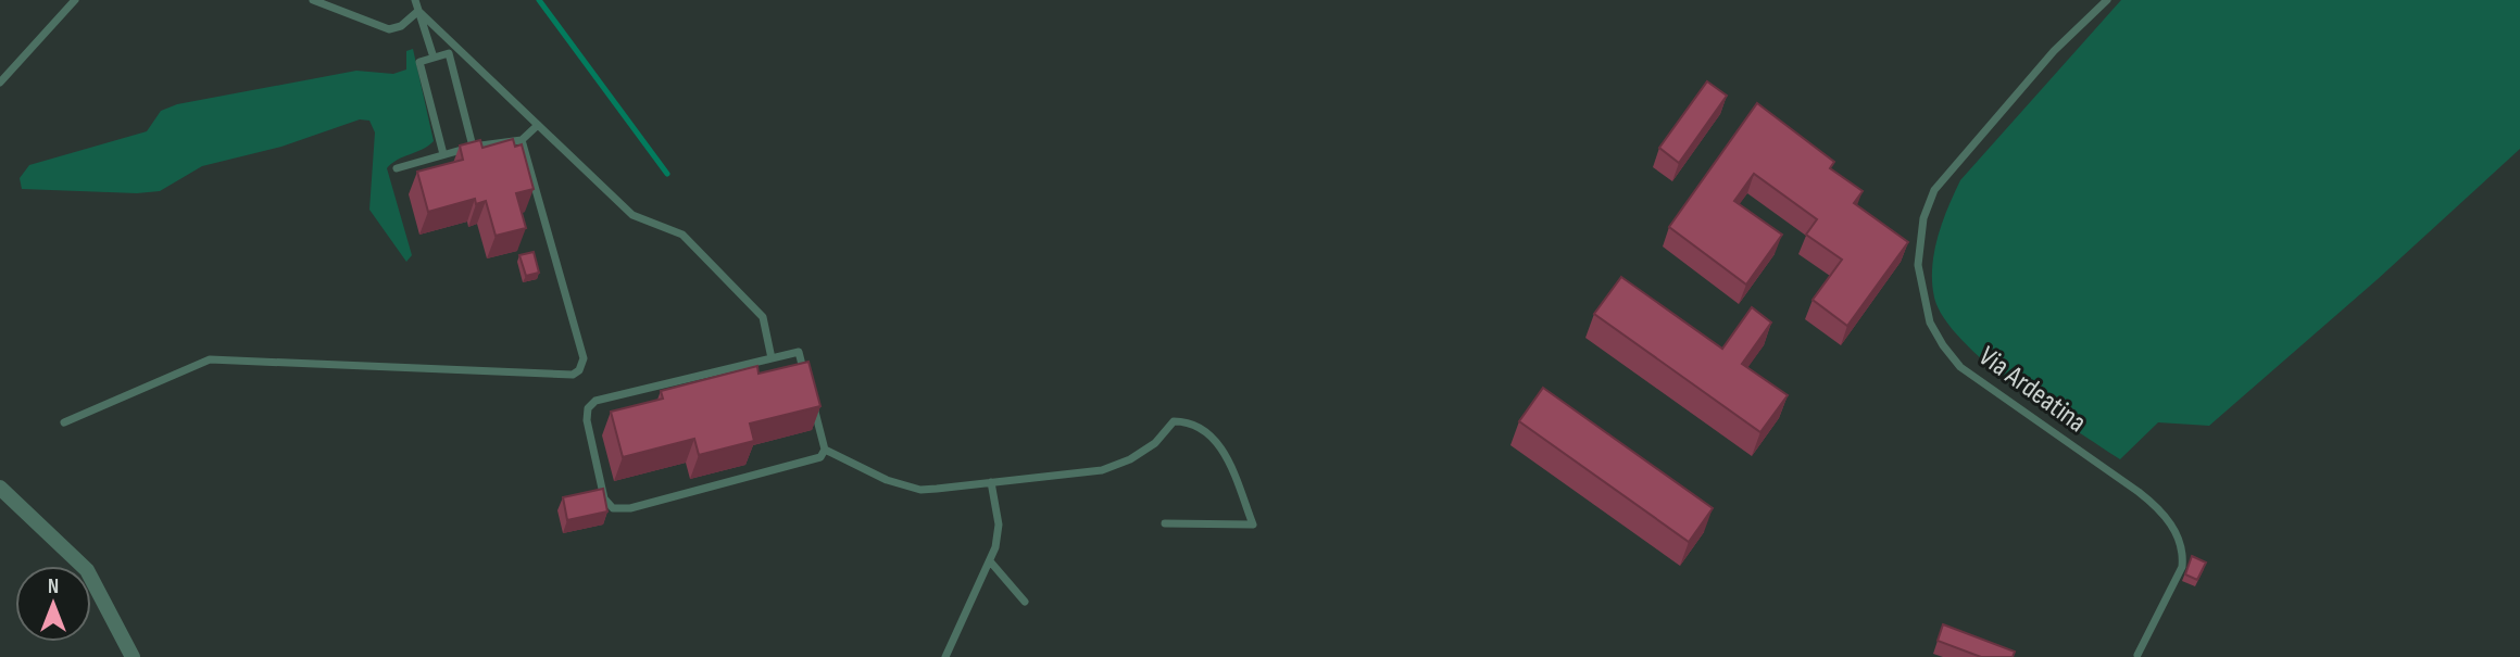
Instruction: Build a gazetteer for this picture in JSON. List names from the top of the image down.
{
  "streets": {
    "lane": ["Via Ardeatina"]
  },
  "north": "top"
}
